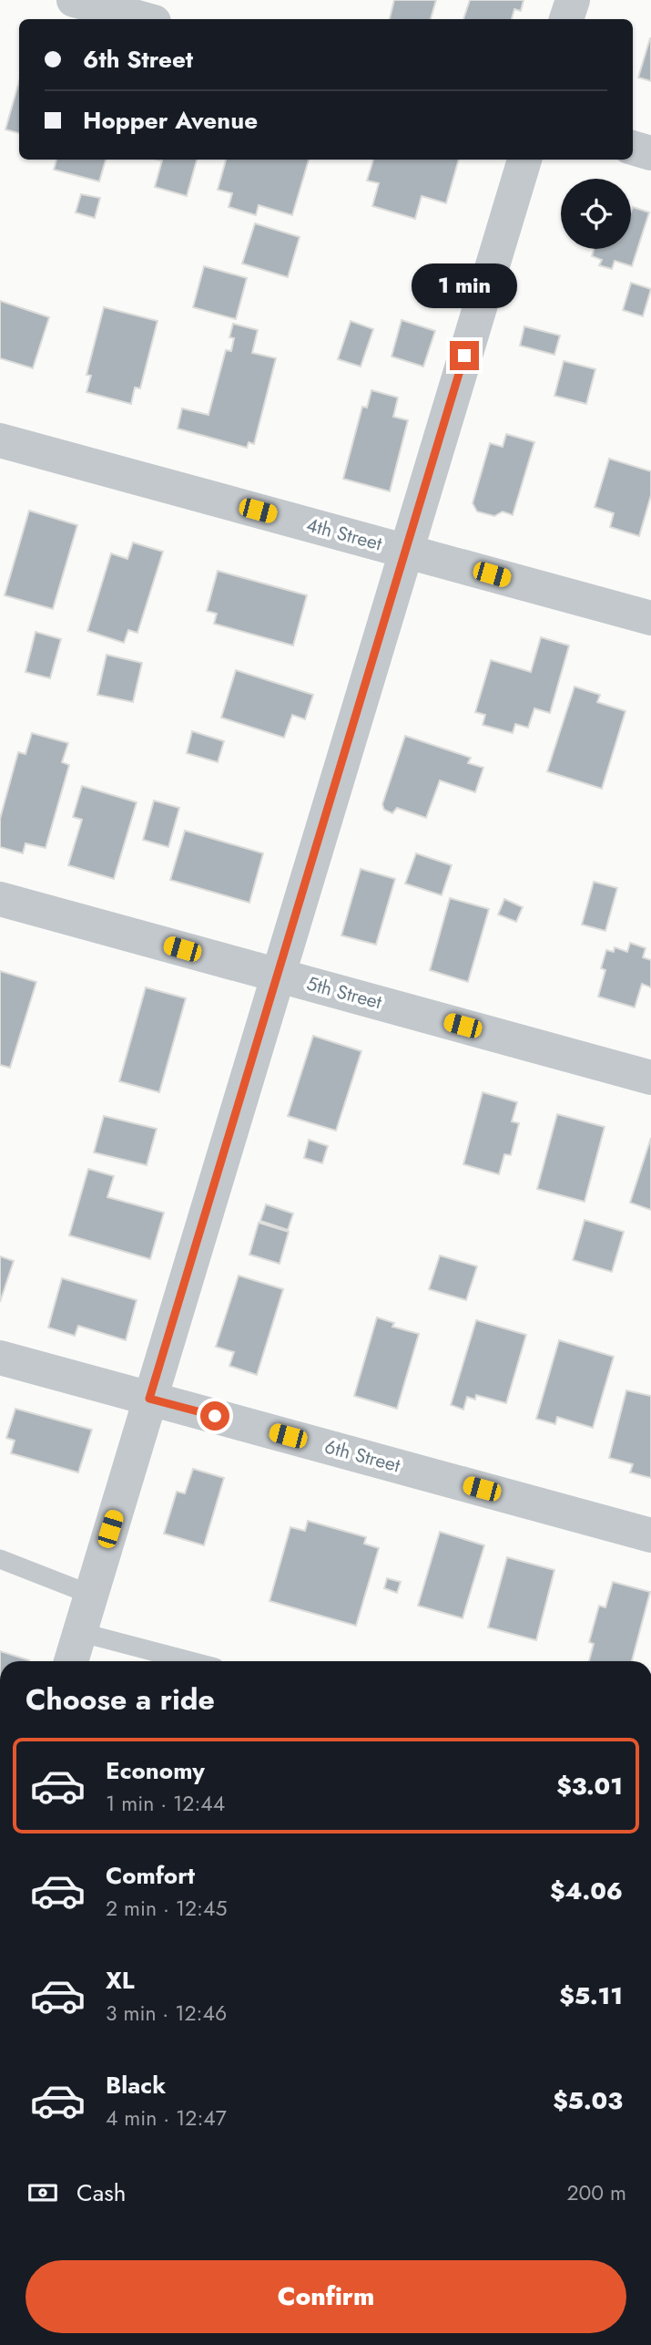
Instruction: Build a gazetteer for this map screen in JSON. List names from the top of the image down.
{
  "streets": {
    "street": ["4th Street", "5th Street", "6th Street"]
  },
  "page": {
    "banner": ["6th Street", "Hopper Avenue"],
    "bubble": "1 min",
    "heading": "Choose a ride",
    "list": [
      {
        "name": "Economy",
        "note": "1 min · 12:44",
        "value": "$3.01"
      },
      {
        "name": "Comfort",
        "note": "2 min · 12:45",
        "value": "$4.06"
      },
      {
        "name": "XL",
        "note": "3 min · 12:46",
        "value": "$5.11"
      },
      {
        "name": "Black",
        "note": "4 min · 12:47",
        "value": "$5.03"
      }
    ],
    "pay": ["Cash", "200 m"],
    "buttons": "Confirm"
  }
}
